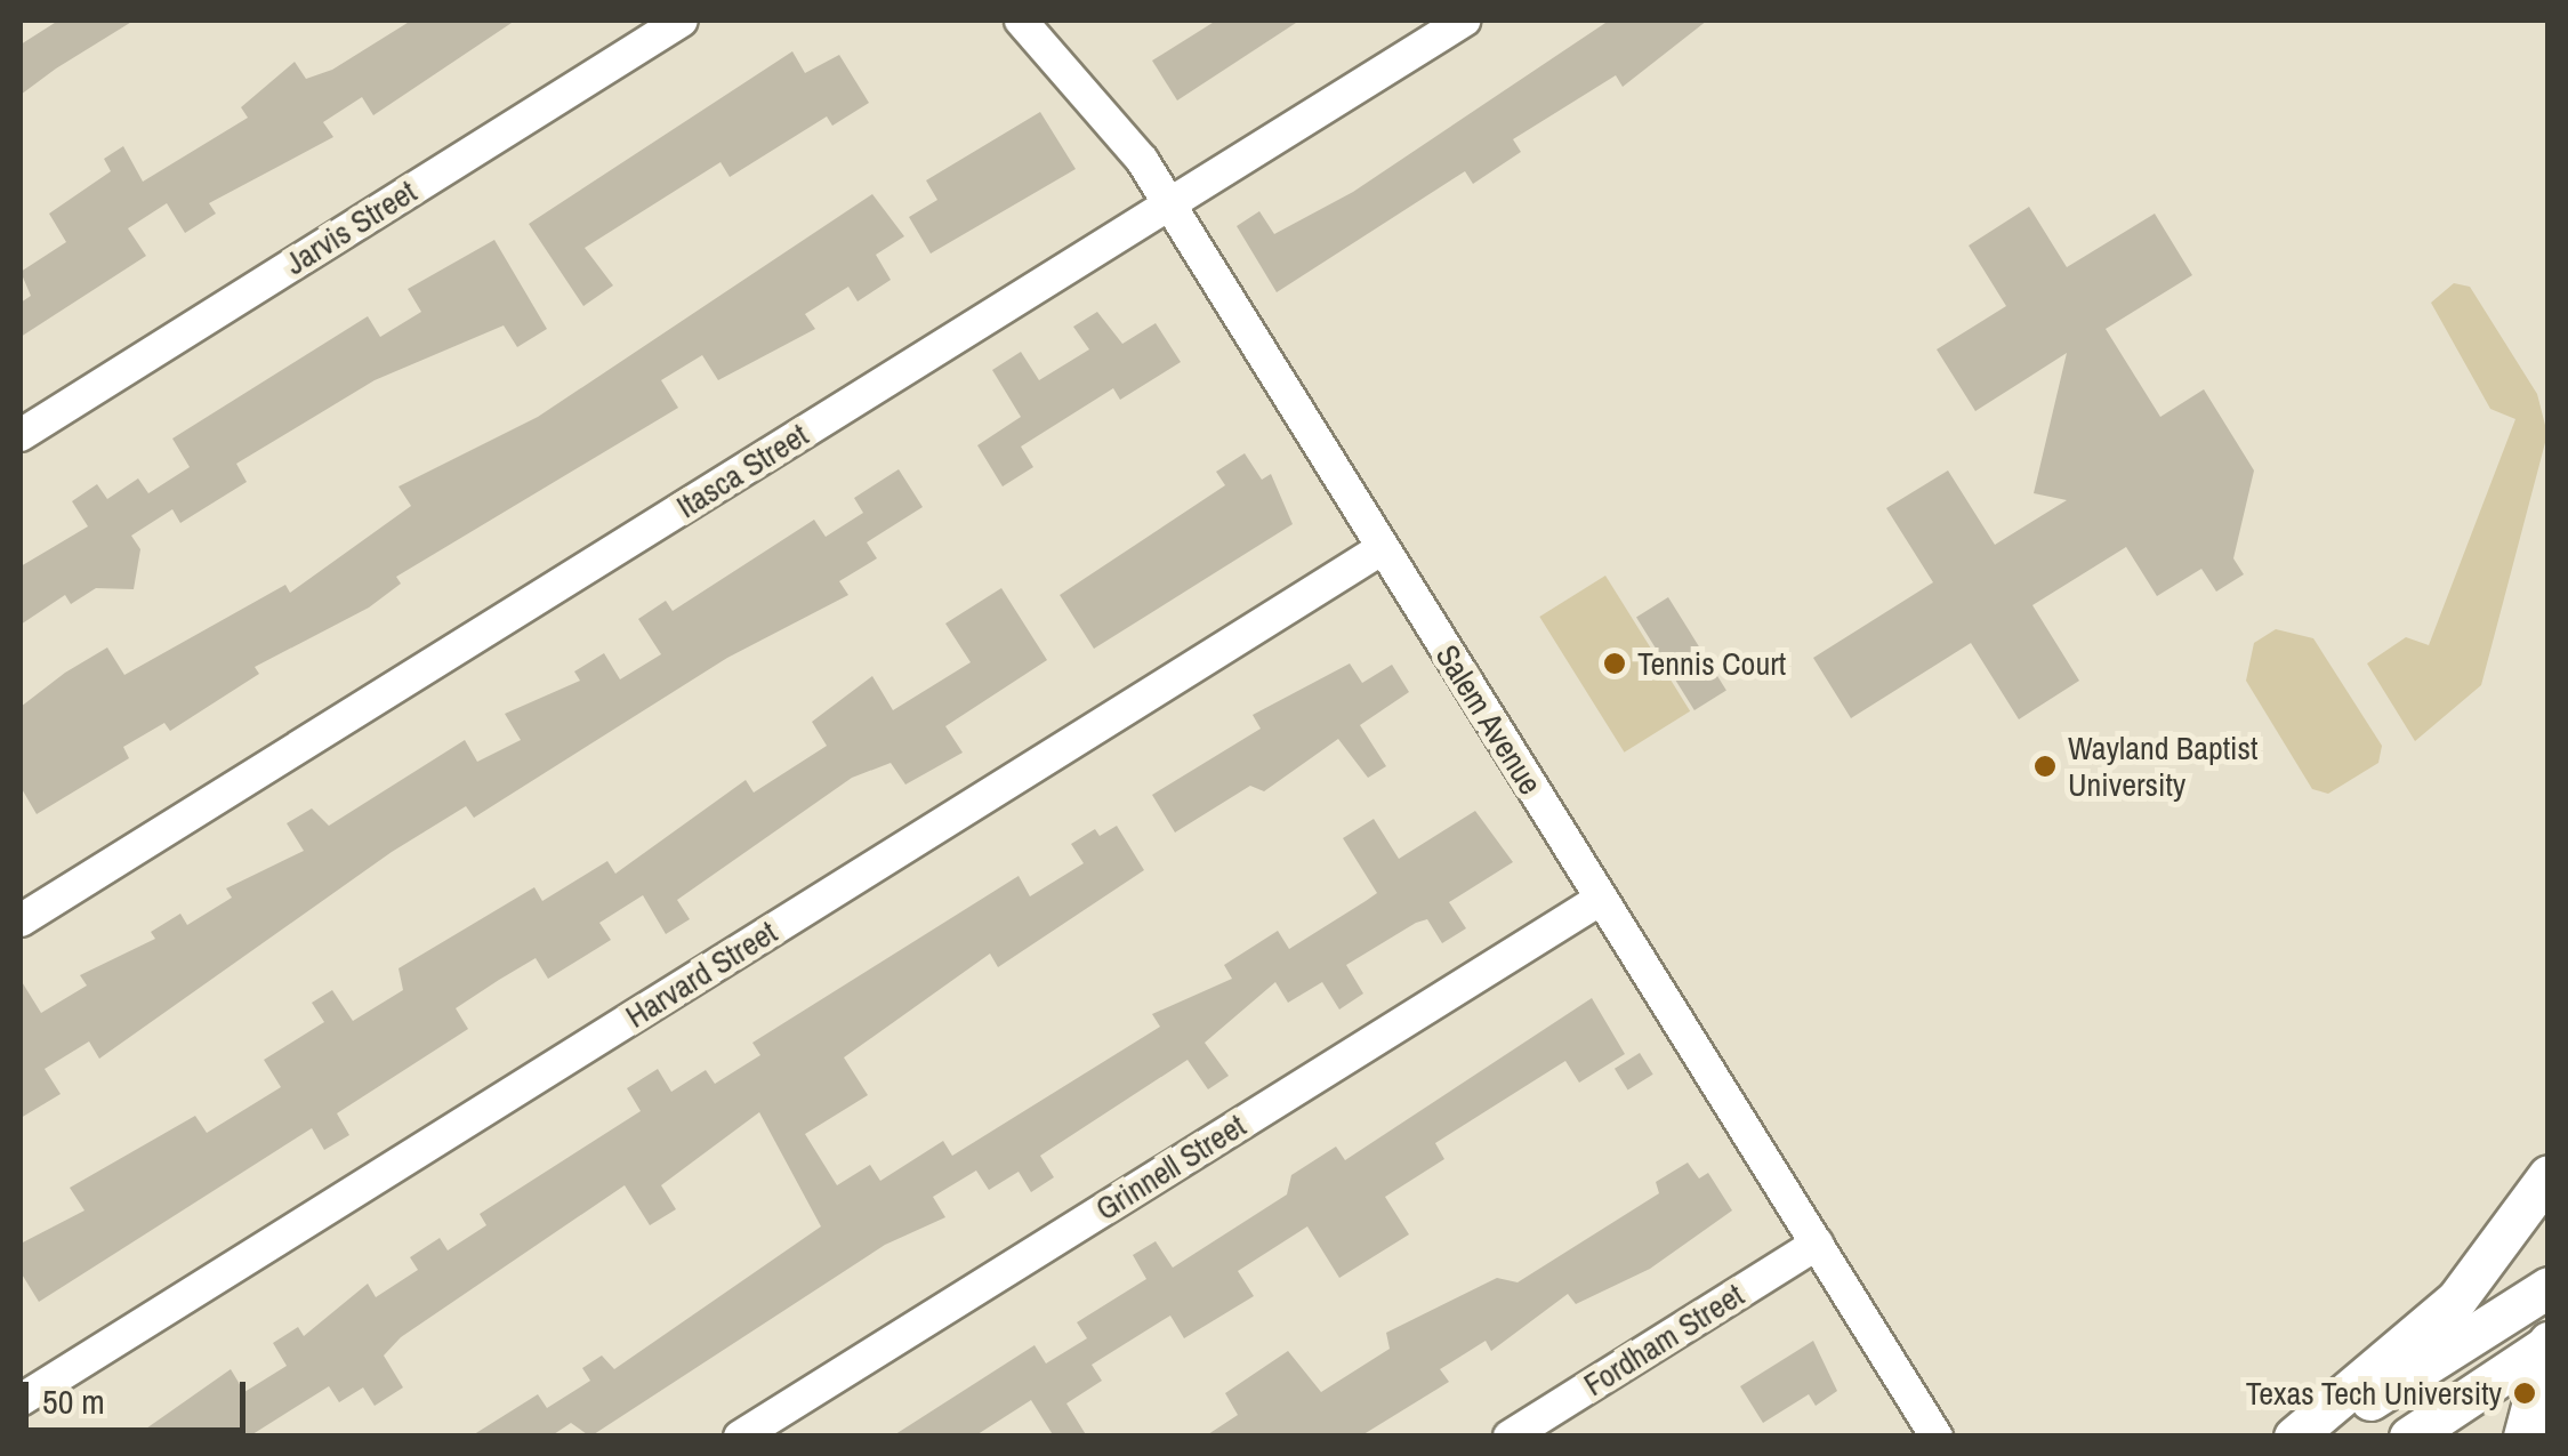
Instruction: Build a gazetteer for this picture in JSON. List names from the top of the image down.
{
  "streets": {
    "street": [
      "Jarvis Street",
      "Itasca Street",
      "Salem Avenue",
      "Harvard Street",
      "Grinnell Street",
      "Fordham Street"
    ]
  },
  "crossings": [
    ["Itasca Street", "Salem Avenue"],
    ["Salem Avenue", "Harvard Street"],
    ["Salem Avenue", "Grinnell Street"],
    ["Salem Avenue", "Fordham Street"]
  ],
  "places": ["Tennis Court", "Wayland Baptist University", "Texas Tech University"],
  "scale_bar": "50 m"
}
